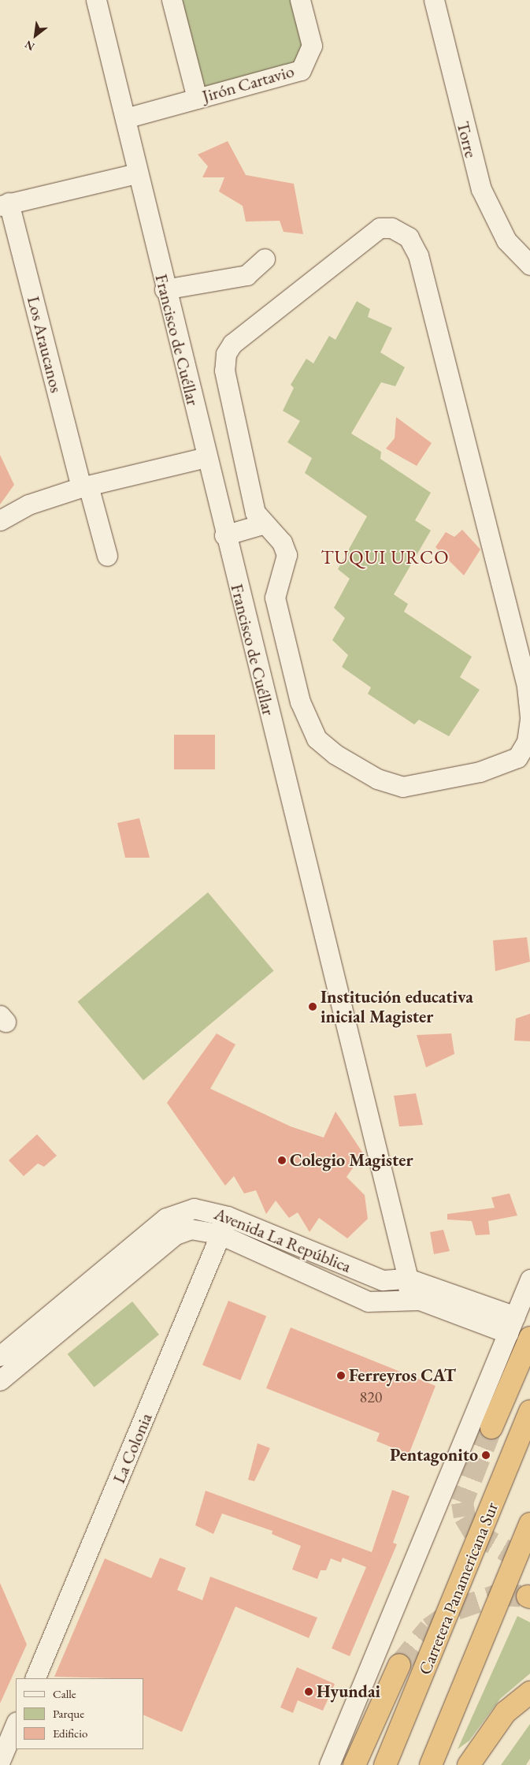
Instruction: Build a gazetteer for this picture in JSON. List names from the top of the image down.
{
  "streets": {
    "highway": ["Carretera Panamericana Sur"],
    "street": [
      "Jirón Cartavio",
      "Torre",
      "Francisco de Cuéllar",
      "Los Araucanos",
      "Avenida La República",
      "La Colonia"
    ]
  },
  "crossings": [
    ["Jirón Cartavio", "Francisco de Cuéllar"],
    ["Francisco de Cuéllar", "Avenida La República"],
    ["Avenida La República", "La Colonia"]
  ],
  "districts": ["TUQUI URCO"],
  "places": [
    "Institución educativa inicial Magister",
    "Colegio Magister",
    "Ferreyros CAT",
    "Pentagonito",
    "Hyundai"
  ],
  "house_numbers": ["820"],
  "legend": ["Calle", "Parque", "Edificio"],
  "north": "bottom left"
}
